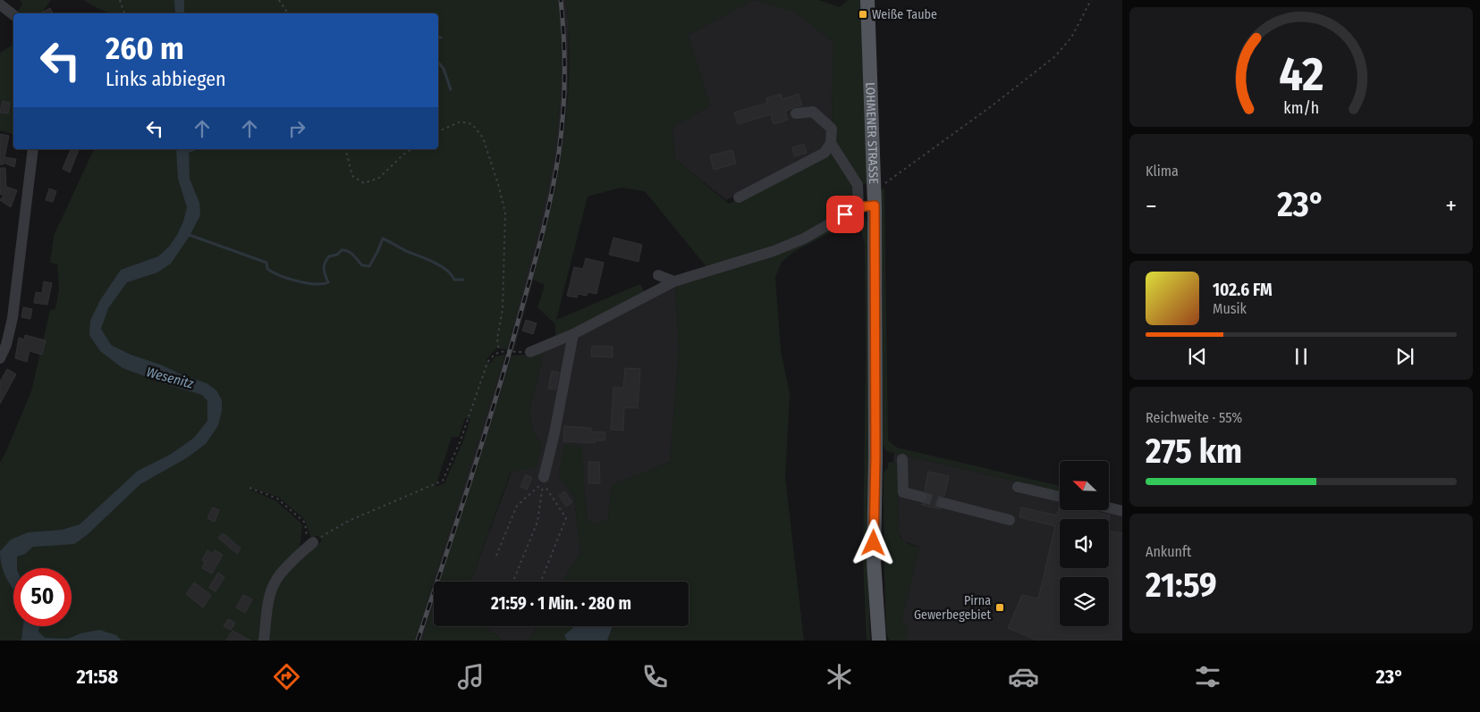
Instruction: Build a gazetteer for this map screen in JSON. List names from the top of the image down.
{
  "streets": {
    "main road": ["LOHMENER STRASSE"]
  },
  "water": ["Wesenitz"],
  "places": {
    "transit": ["Weiße Taube", "Pirna Gewerbegebiet"]
  },
  "north": "top left",
  "page": {
    "turn": ["260 m", "Links abbiegen"],
    "tile": [
      "Klima",
      ["Reichweite · 55%", "275 km"],
      ["Ankunft", "21:59"]
    ],
    "heat": ["−", "23°", "+"],
    "song": ["102.6 FM", "Musik"],
    "limit": "50",
    "trip": "21:59 · 1 Min. · 280 m",
    "tabs": ["21:58", "23°"],
    "gauge": ["42", "km/h"]
  }
}
